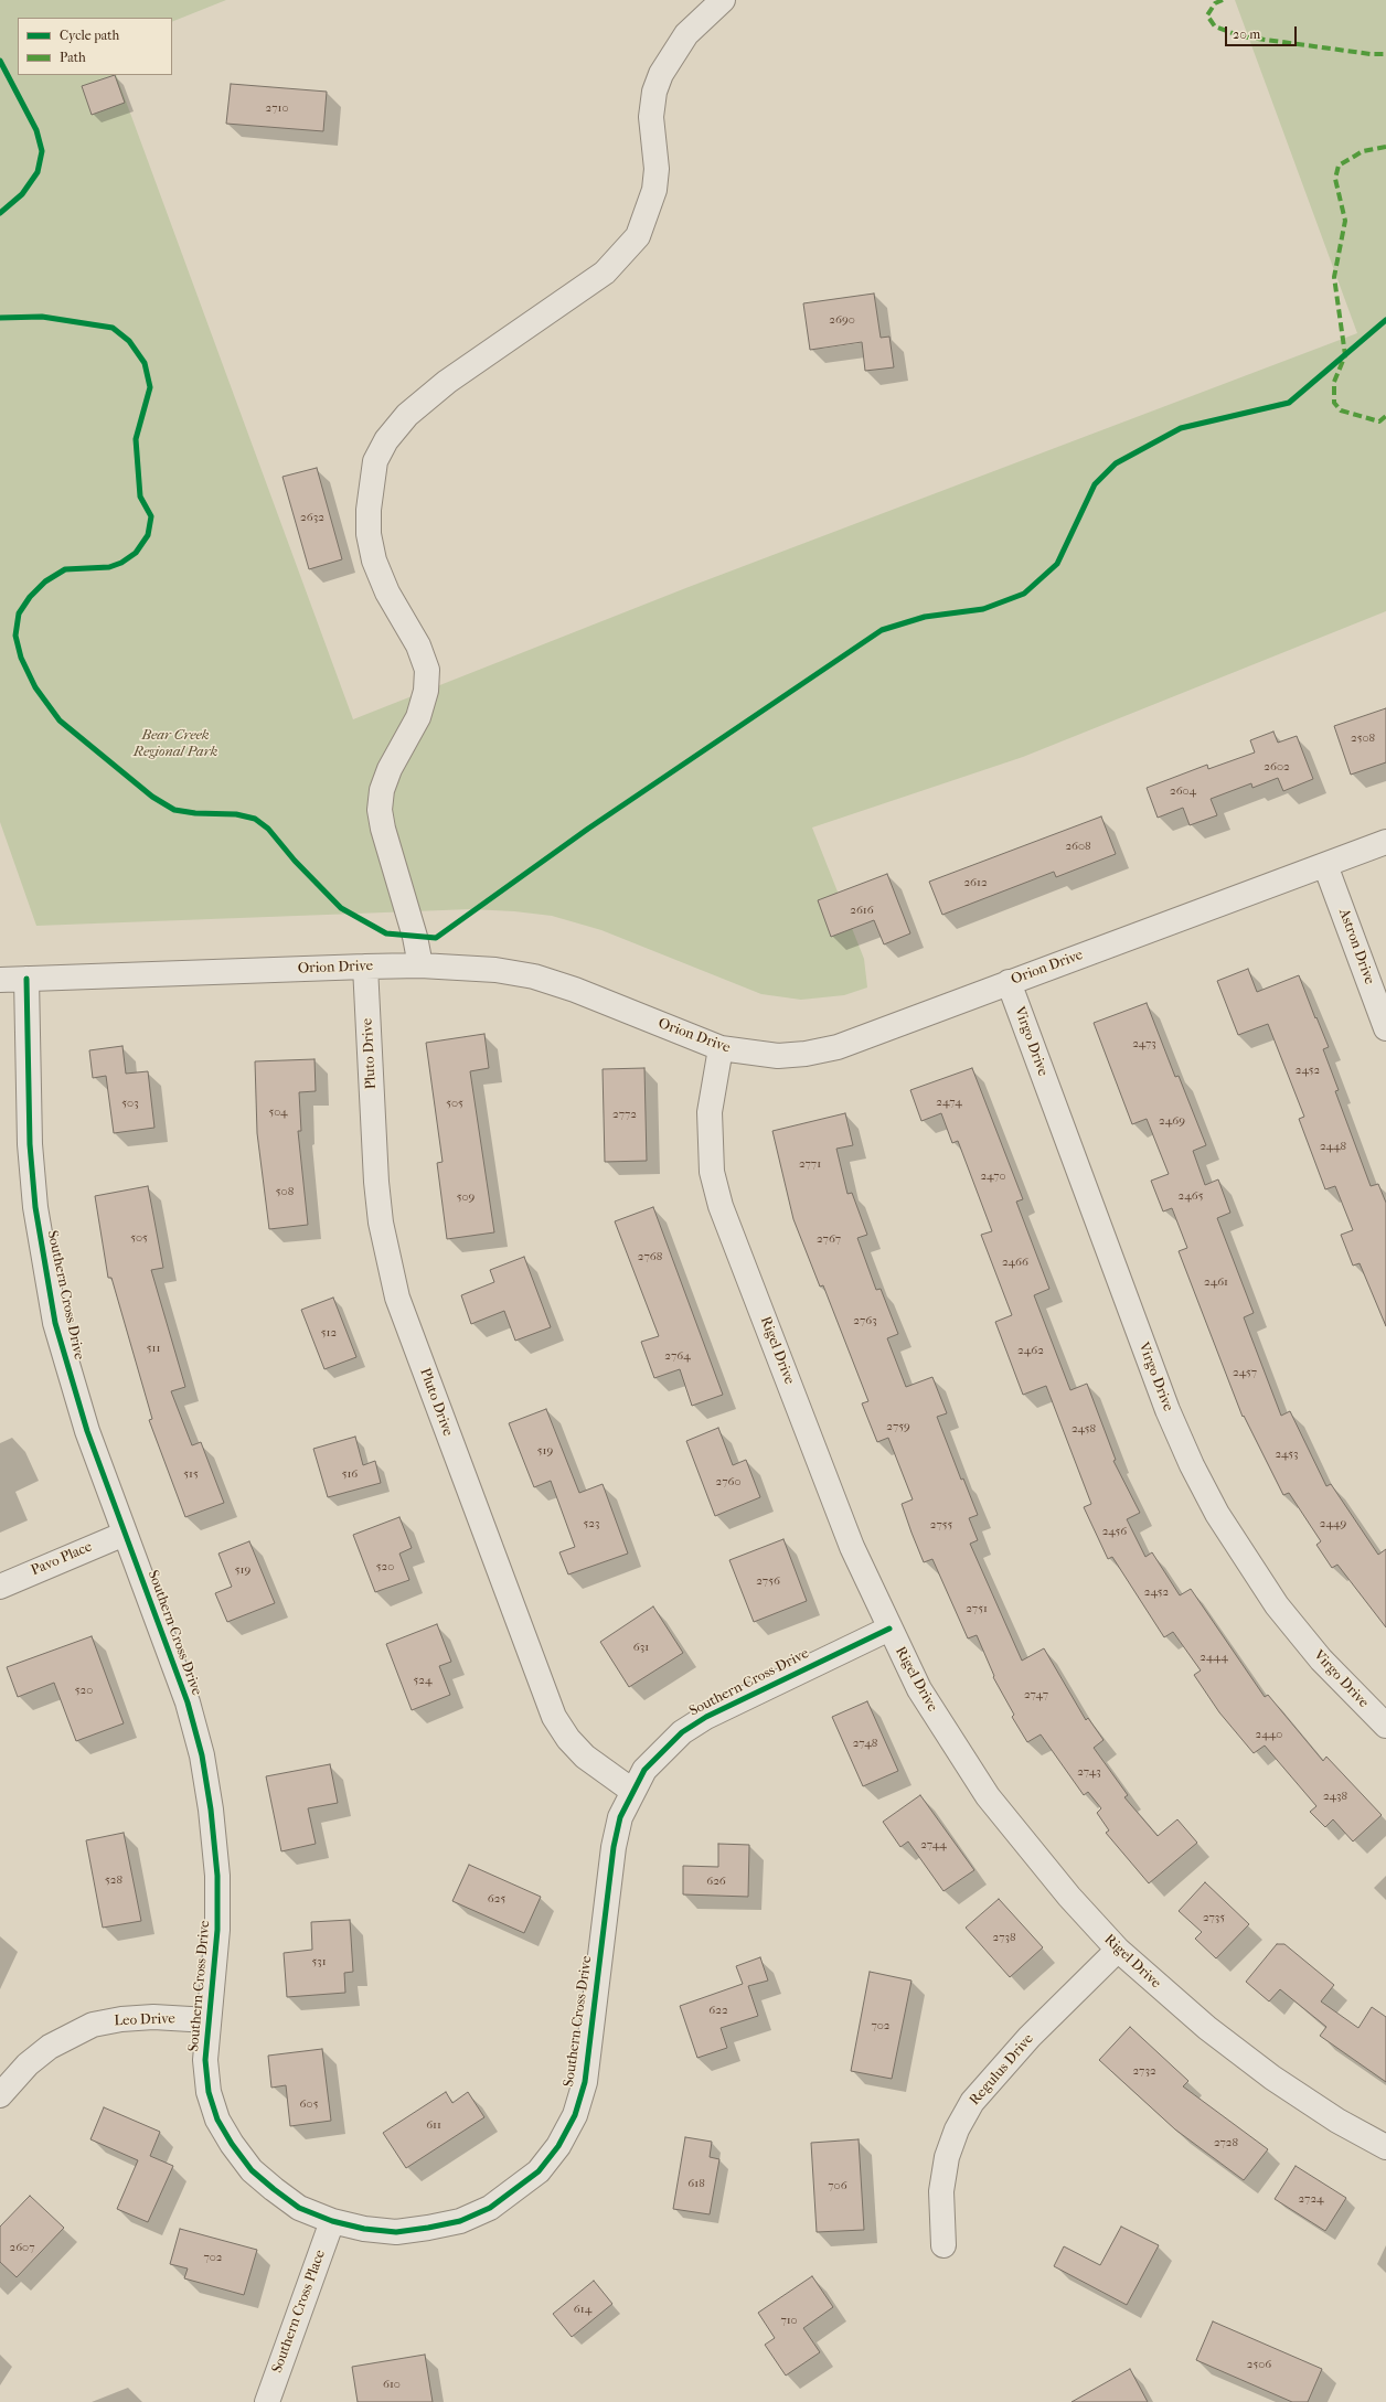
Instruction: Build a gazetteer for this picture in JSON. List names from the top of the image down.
{
  "streets": {
    "street": [
      "Astron Drive",
      "Orion Drive",
      "Virgo Drive",
      "Pluto Drive",
      "Southern Cross Drive",
      "Rigel Drive",
      "Pavo Place",
      "Leo Drive",
      "Regulus Drive",
      "Southern Cross Place"
    ]
  },
  "crossings": [
    ["Astron Drive", "Orion Drive"],
    ["Orion Drive", "Virgo Drive"],
    ["Orion Drive", "Pluto Drive"],
    ["Orion Drive", "Southern Cross Drive"],
    ["Orion Drive", "Rigel Drive"],
    ["Pluto Drive", "Southern Cross Drive"],
    ["Southern Cross Drive", "Rigel Drive"],
    ["Southern Cross Drive", "Pavo Place"],
    ["Southern Cross Drive", "Leo Drive"],
    ["Southern Cross Drive", "Southern Cross Place"],
    ["Rigel Drive", "Regulus Drive"]
  ],
  "parks": ["Bear Creek Regional Park"],
  "house_numbers": [
    "2710",
    "2690",
    "2632",
    "2508",
    "2602",
    "2604",
    "2608",
    "2612",
    "2616",
    "2473",
    "2452",
    "2474",
    "503",
    "505",
    "504",
    "2772",
    "2469",
    "2448",
    "2771",
    "2470",
    "508",
    "2465",
    "509",
    "505",
    "2767",
    "2768",
    "2466",
    "2461",
    "2763",
    "512",
    "511",
    "2462",
    "2764",
    "2457",
    "2759",
    "2458",
    "519",
    "2453",
    "515",
    "516",
    "2760",
    "523",
    "2449",
    "2755",
    "2456",
    "520",
    "519",
    "2756",
    "2452",
    "2751",
    "631",
    "2444",
    "524",
    "520",
    "2747",
    "2440",
    "2748",
    "2743",
    "2438",
    "2744",
    "528",
    "626",
    "625",
    "2735",
    "2738",
    "531",
    "622",
    "702",
    "2732",
    "605",
    "611",
    "2728",
    "618",
    "706",
    "2724",
    "2607",
    "702",
    "614",
    "710",
    "2506",
    "610"
  ],
  "legend": ["Cycle path", "Path"],
  "scale_bar": "20 m"
}
